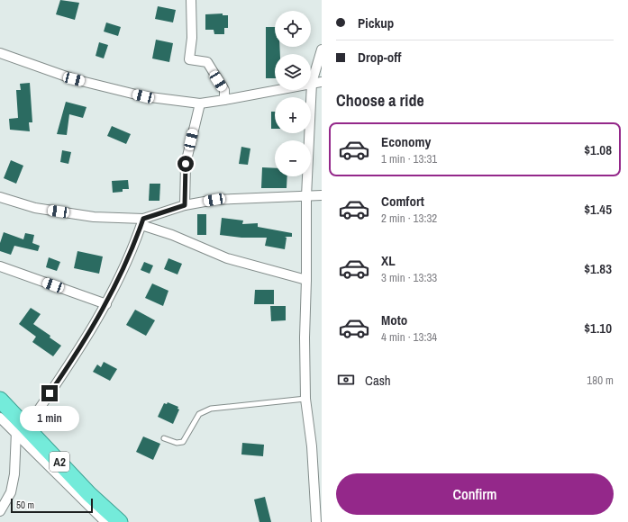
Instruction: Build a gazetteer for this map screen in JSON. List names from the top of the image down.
{
  "streets": {
    "highway": ["A2"]
  },
  "scale_bar": "50 m",
  "page": {
    "banner": ["Pickup", "Drop-off"],
    "map_buttons": ["+", "−"],
    "heading": "Choose a ride",
    "list": [
      {
        "name": "Economy",
        "note": "1 min · 13:31",
        "value": "$1.08"
      },
      {
        "name": "Comfort",
        "note": "2 min · 13:32",
        "value": "$1.45"
      },
      {
        "name": "XL",
        "note": "3 min · 13:33",
        "value": "$1.83"
      },
      {
        "name": "Moto",
        "note": "4 min · 13:34",
        "value": "$1.10"
      }
    ],
    "pay": ["Cash", "180 m"],
    "bubble": "1 min",
    "buttons": "Confirm",
    "scale": "50 m"
  }
}
